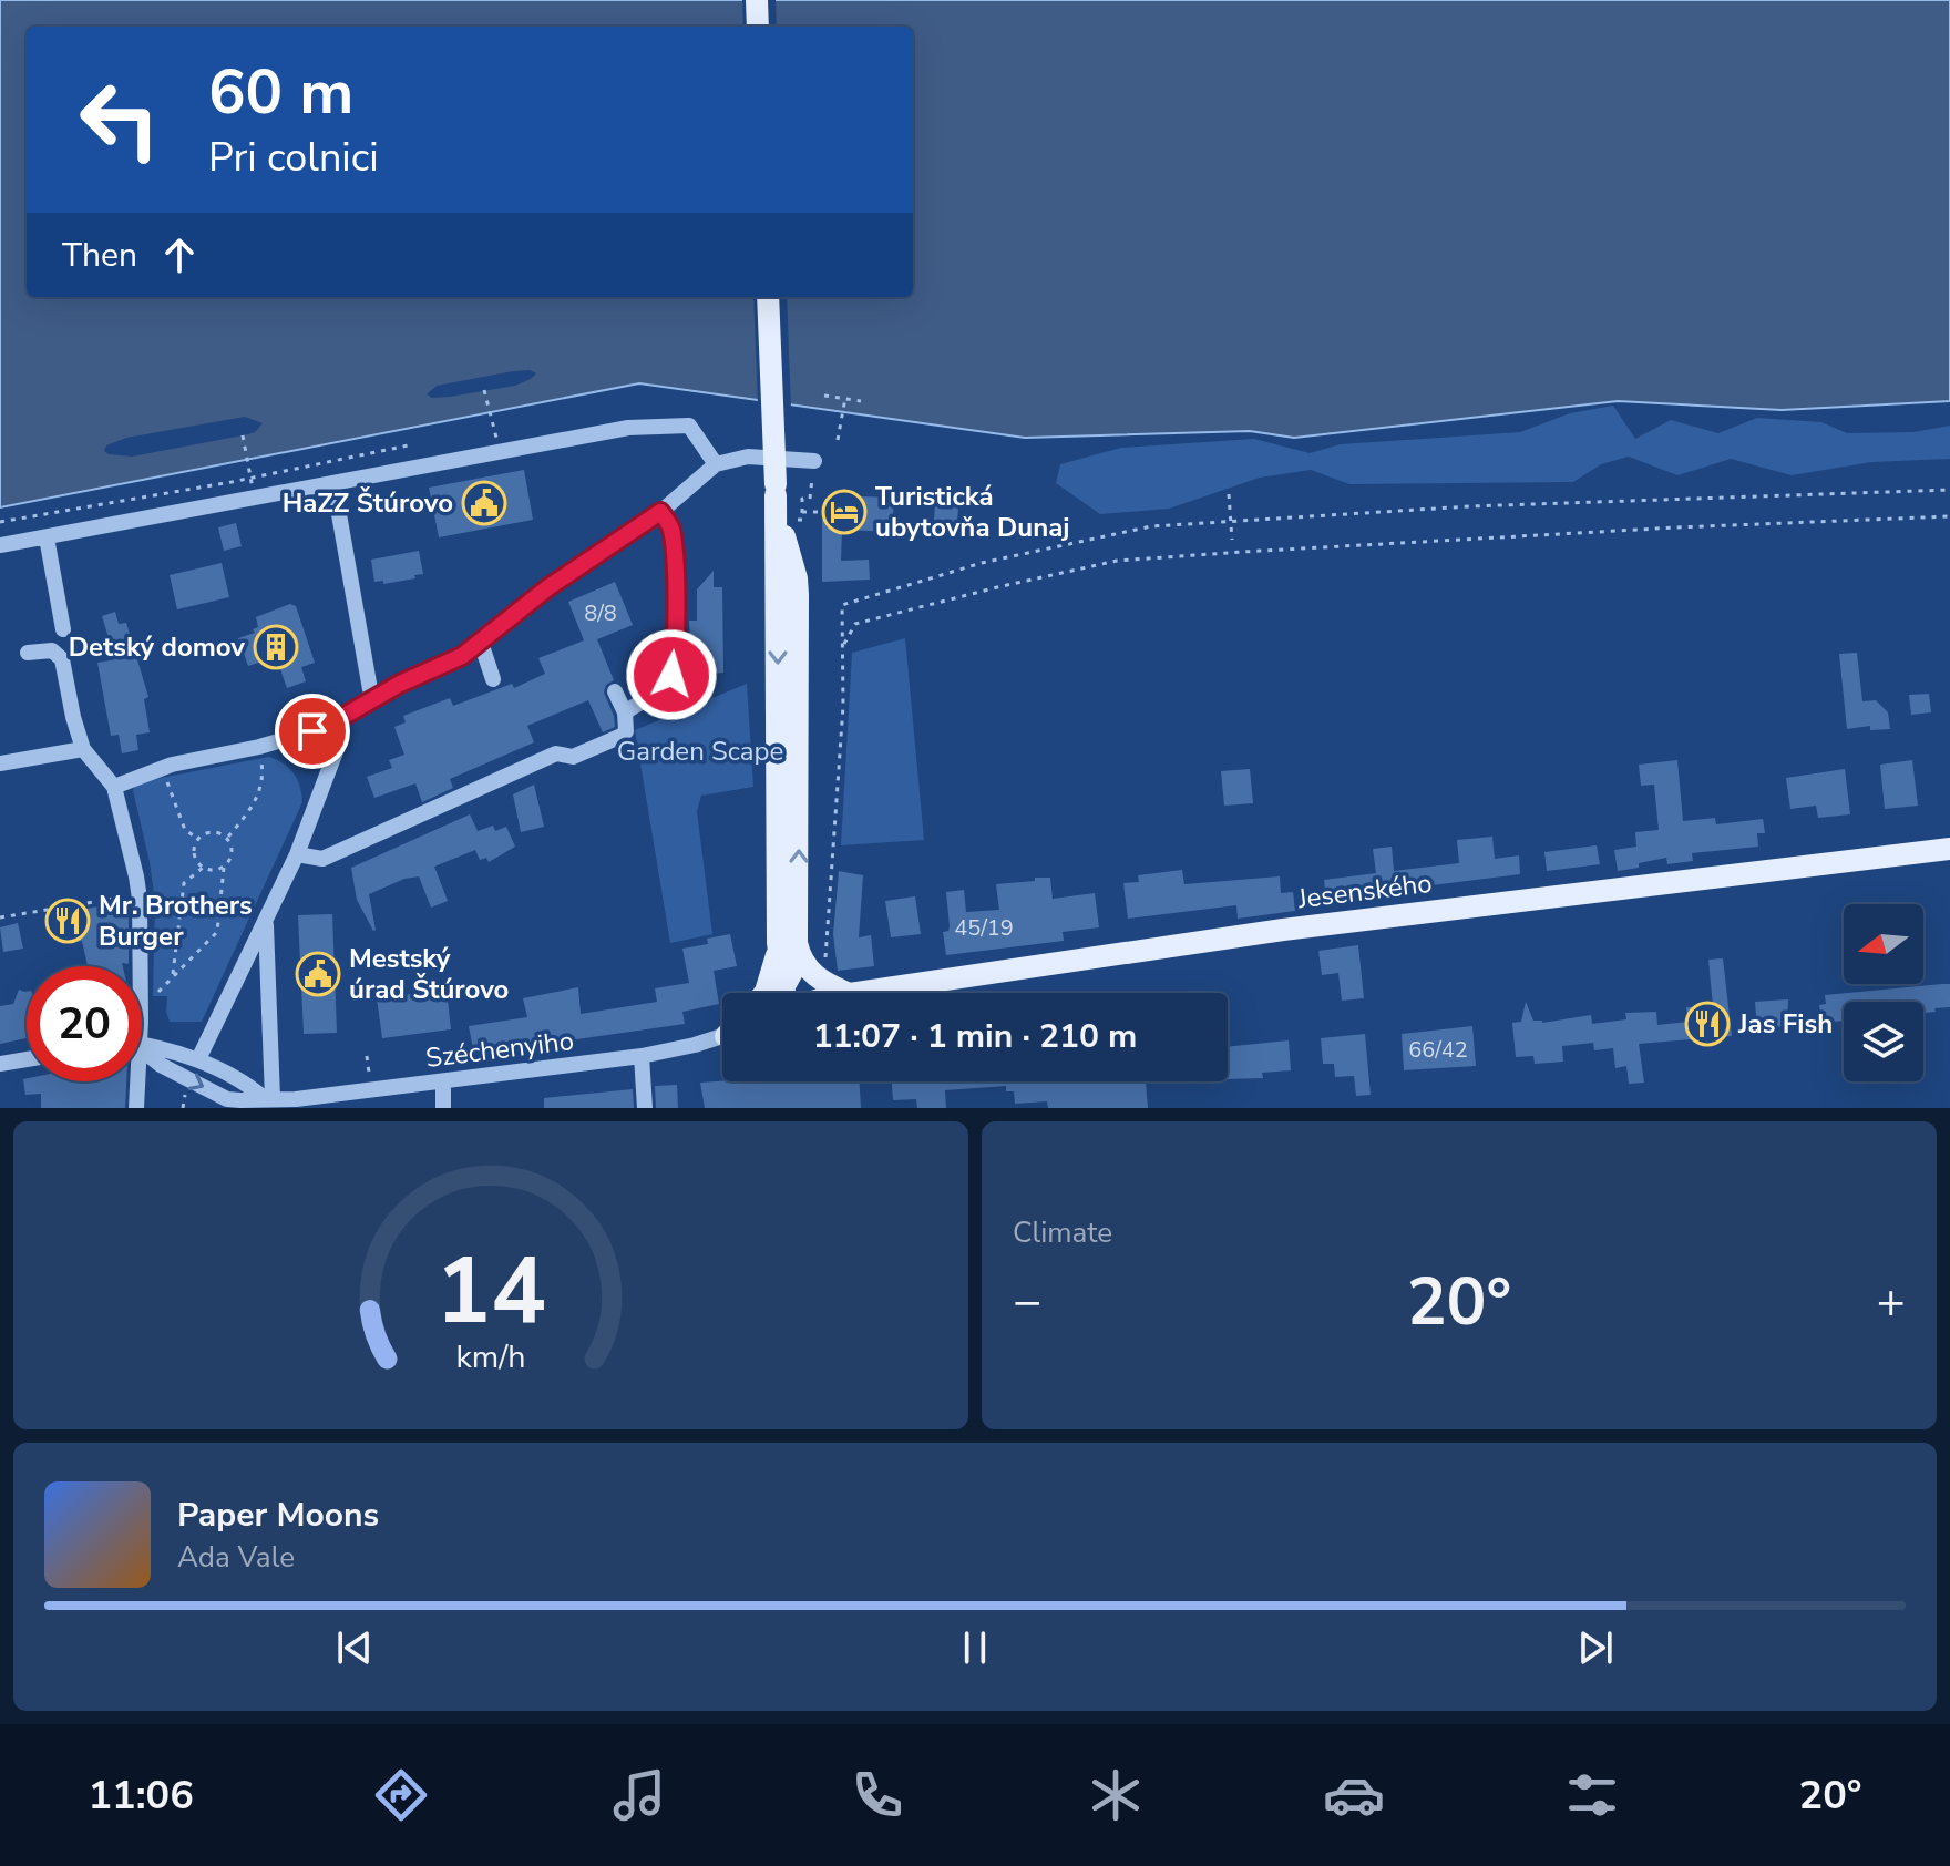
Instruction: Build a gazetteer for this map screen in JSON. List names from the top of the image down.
{
  "streets": {
    "main road": ["Jesenského"],
    "street": ["Széchenyiho"]
  },
  "parks": ["Garden Scape"],
  "places": {
    "public building": ["HaZZ Štúrovo", "Mestský úrad Štúrovo"],
    "hotel": ["Turistická ubytovňa Dunaj"],
    "building": ["Detský domov"],
    "restaurant": ["Mr. Brothers Burger", "Jas Fish"]
  },
  "house_numbers": ["8/8", "45/19", "66/42"],
  "north": "left",
  "page": {
    "turn": ["60 m", "Pri colnici"],
    "then": "Then",
    "limit": "20",
    "trip": "11:07 · 1 min · 210 m",
    "tile": "Climate",
    "heat": ["−", "20°", "+"],
    "song": ["Paper Moons", "Ada Vale"],
    "tabs": ["11:06", "20°"],
    "gauge": ["14", "km/h"]
  }
}
